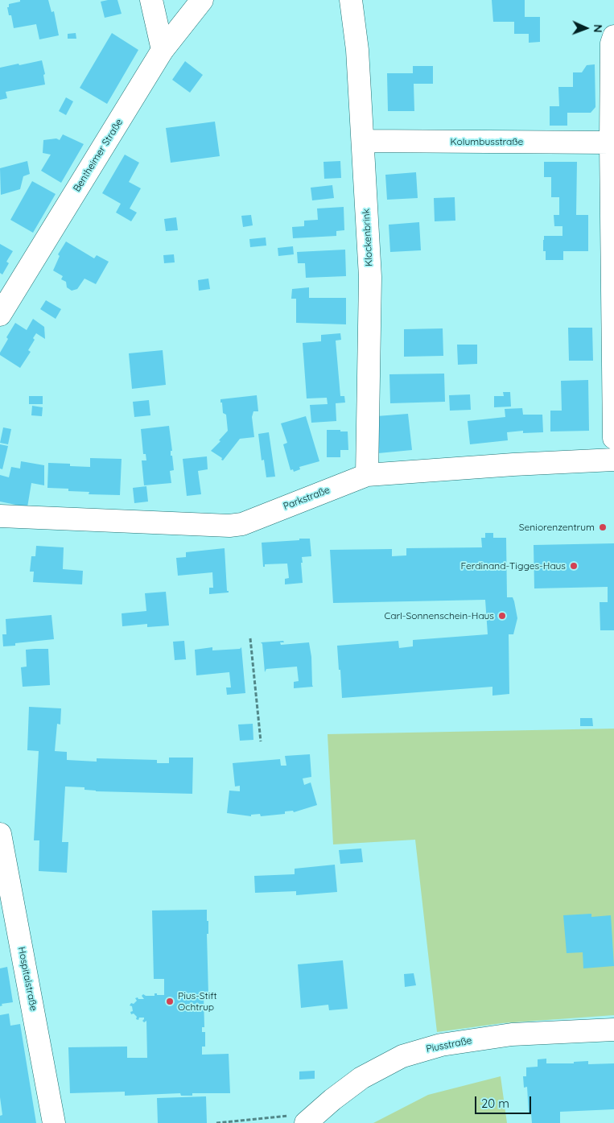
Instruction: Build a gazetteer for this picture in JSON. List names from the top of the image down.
{
  "streets": {
    "street": [
      "Kolumbusstraße",
      "Bentheimer Straße",
      "Klockenbrink",
      "Parkstraße",
      "Hospitalstraße",
      "Piusstraße"
    ]
  },
  "crossings": [
    ["Kolumbusstraße", "Klockenbrink"],
    ["Klockenbrink", "Parkstraße"]
  ],
  "places": [
    "Seniorenzentrum",
    "Ferdinand-Tigges-Haus",
    "Carl-Sonnenschein-Haus",
    "Pius-Stift Ochtrup"
  ],
  "scale_bar": "20 m",
  "north": "right"
}
